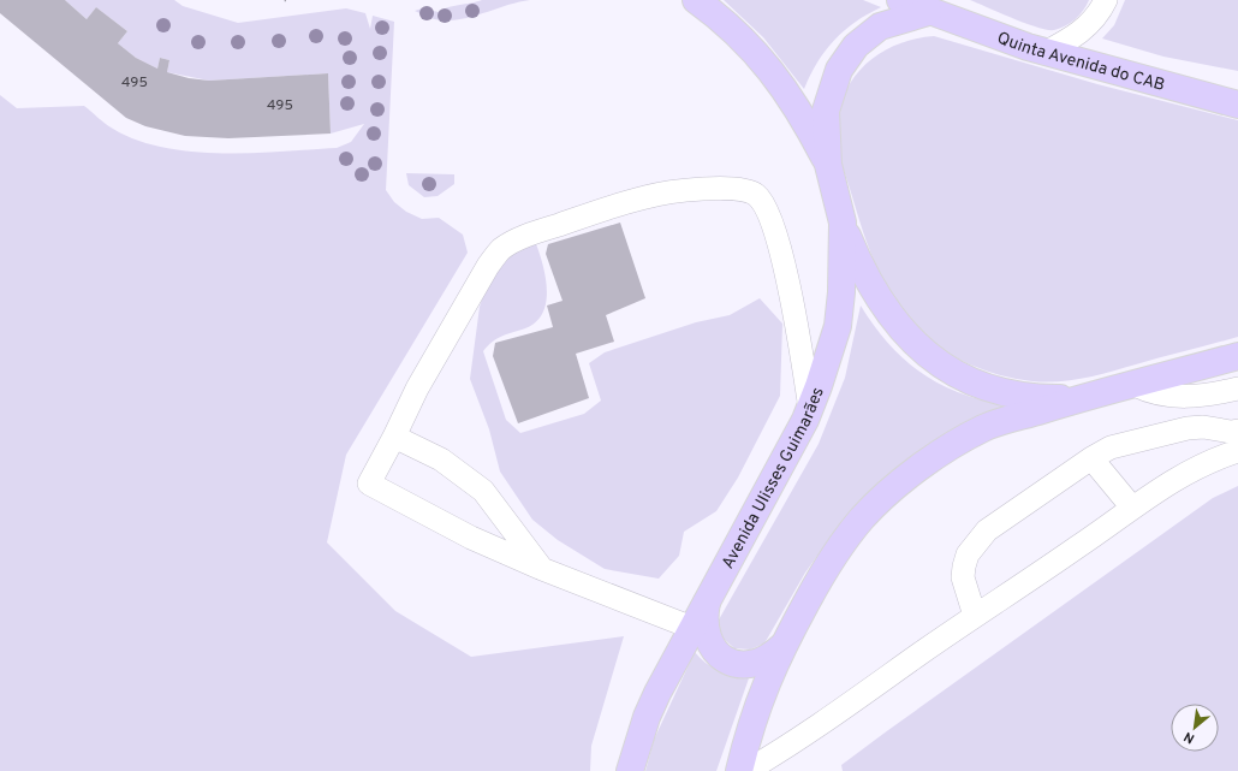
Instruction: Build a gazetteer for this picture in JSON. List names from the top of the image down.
{
  "streets": {
    "main road": ["Quinta Avenida do CAB", "Avenida Ulisses Guimarães"]
  },
  "house_numbers": ["495", "495"],
  "north": "bottom left"
}
